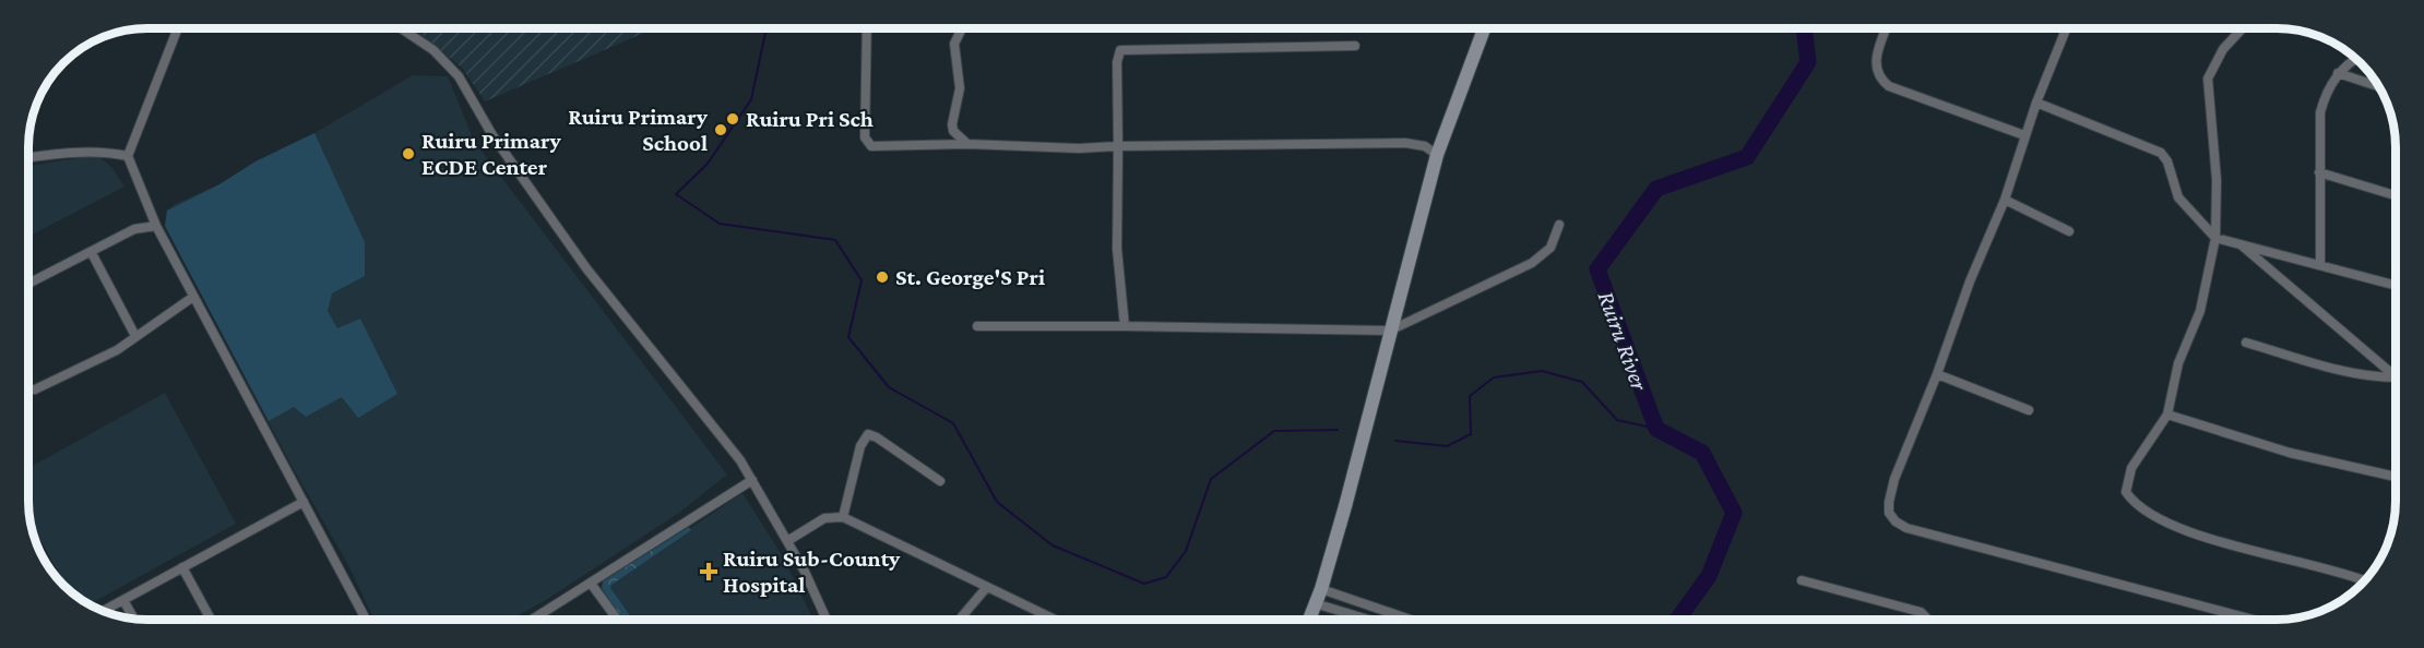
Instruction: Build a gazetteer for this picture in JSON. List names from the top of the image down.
{
  "water": ["Ruiru River"],
  "places": {
    "other": [
      "Ruiru Pri Sch",
      "Ruiru Primary School",
      "Ruiru Primary ECDE Center",
      "St. George'S Pri"
    ],
    "health": ["Ruiru Sub-County Hospital"]
  }
}
